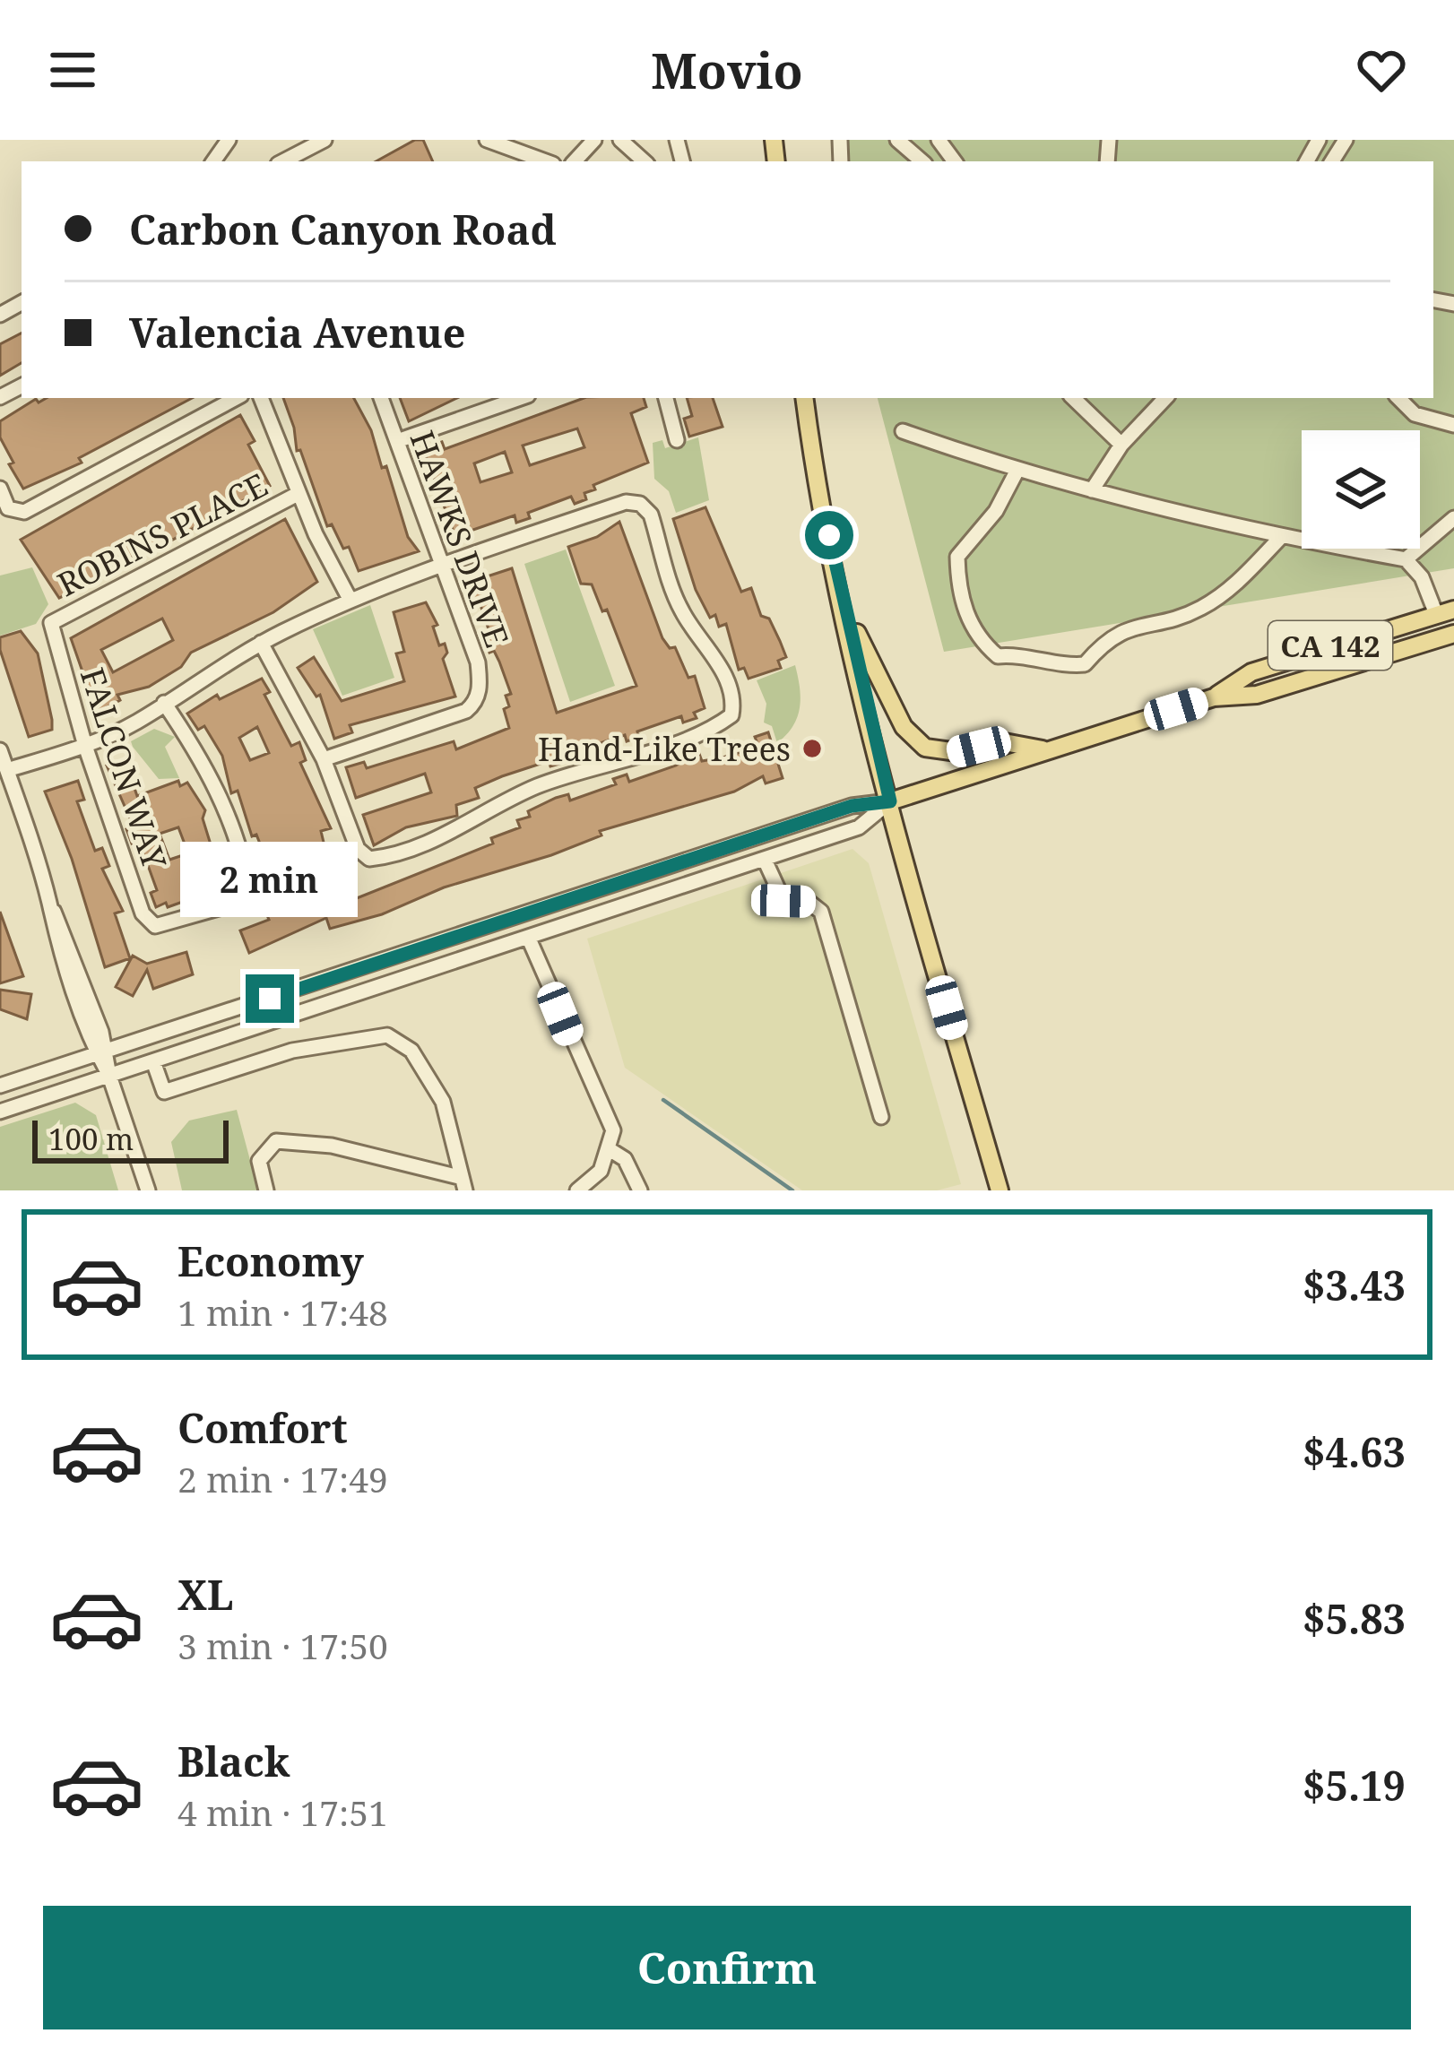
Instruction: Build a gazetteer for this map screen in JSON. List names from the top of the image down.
{
  "streets": {
    "main road": ["CA 142"],
    "street": ["ROBINS PLACE", "HAWKS DRIVE", "FALCON WAY"]
  },
  "crossings": [
    ["ROBINS PLACE", "FALCON WAY"]
  ],
  "places": ["Hand-Like Trees"],
  "scale_bar": "100 m",
  "page": {
    "header": "Movio",
    "banner": ["Carbon Canyon Road", "Valencia Avenue"],
    "bubble": "2 min",
    "scale": "100 m",
    "list": [
      {
        "name": "Economy",
        "note": "1 min · 17:48",
        "value": "$3.43"
      },
      {
        "name": "Comfort",
        "note": "2 min · 17:49",
        "value": "$4.63"
      },
      {
        "name": "XL",
        "note": "3 min · 17:50",
        "value": "$5.83"
      },
      {
        "name": "Black",
        "note": "4 min · 17:51",
        "value": "$5.19"
      }
    ],
    "buttons": "Confirm"
  }
}
